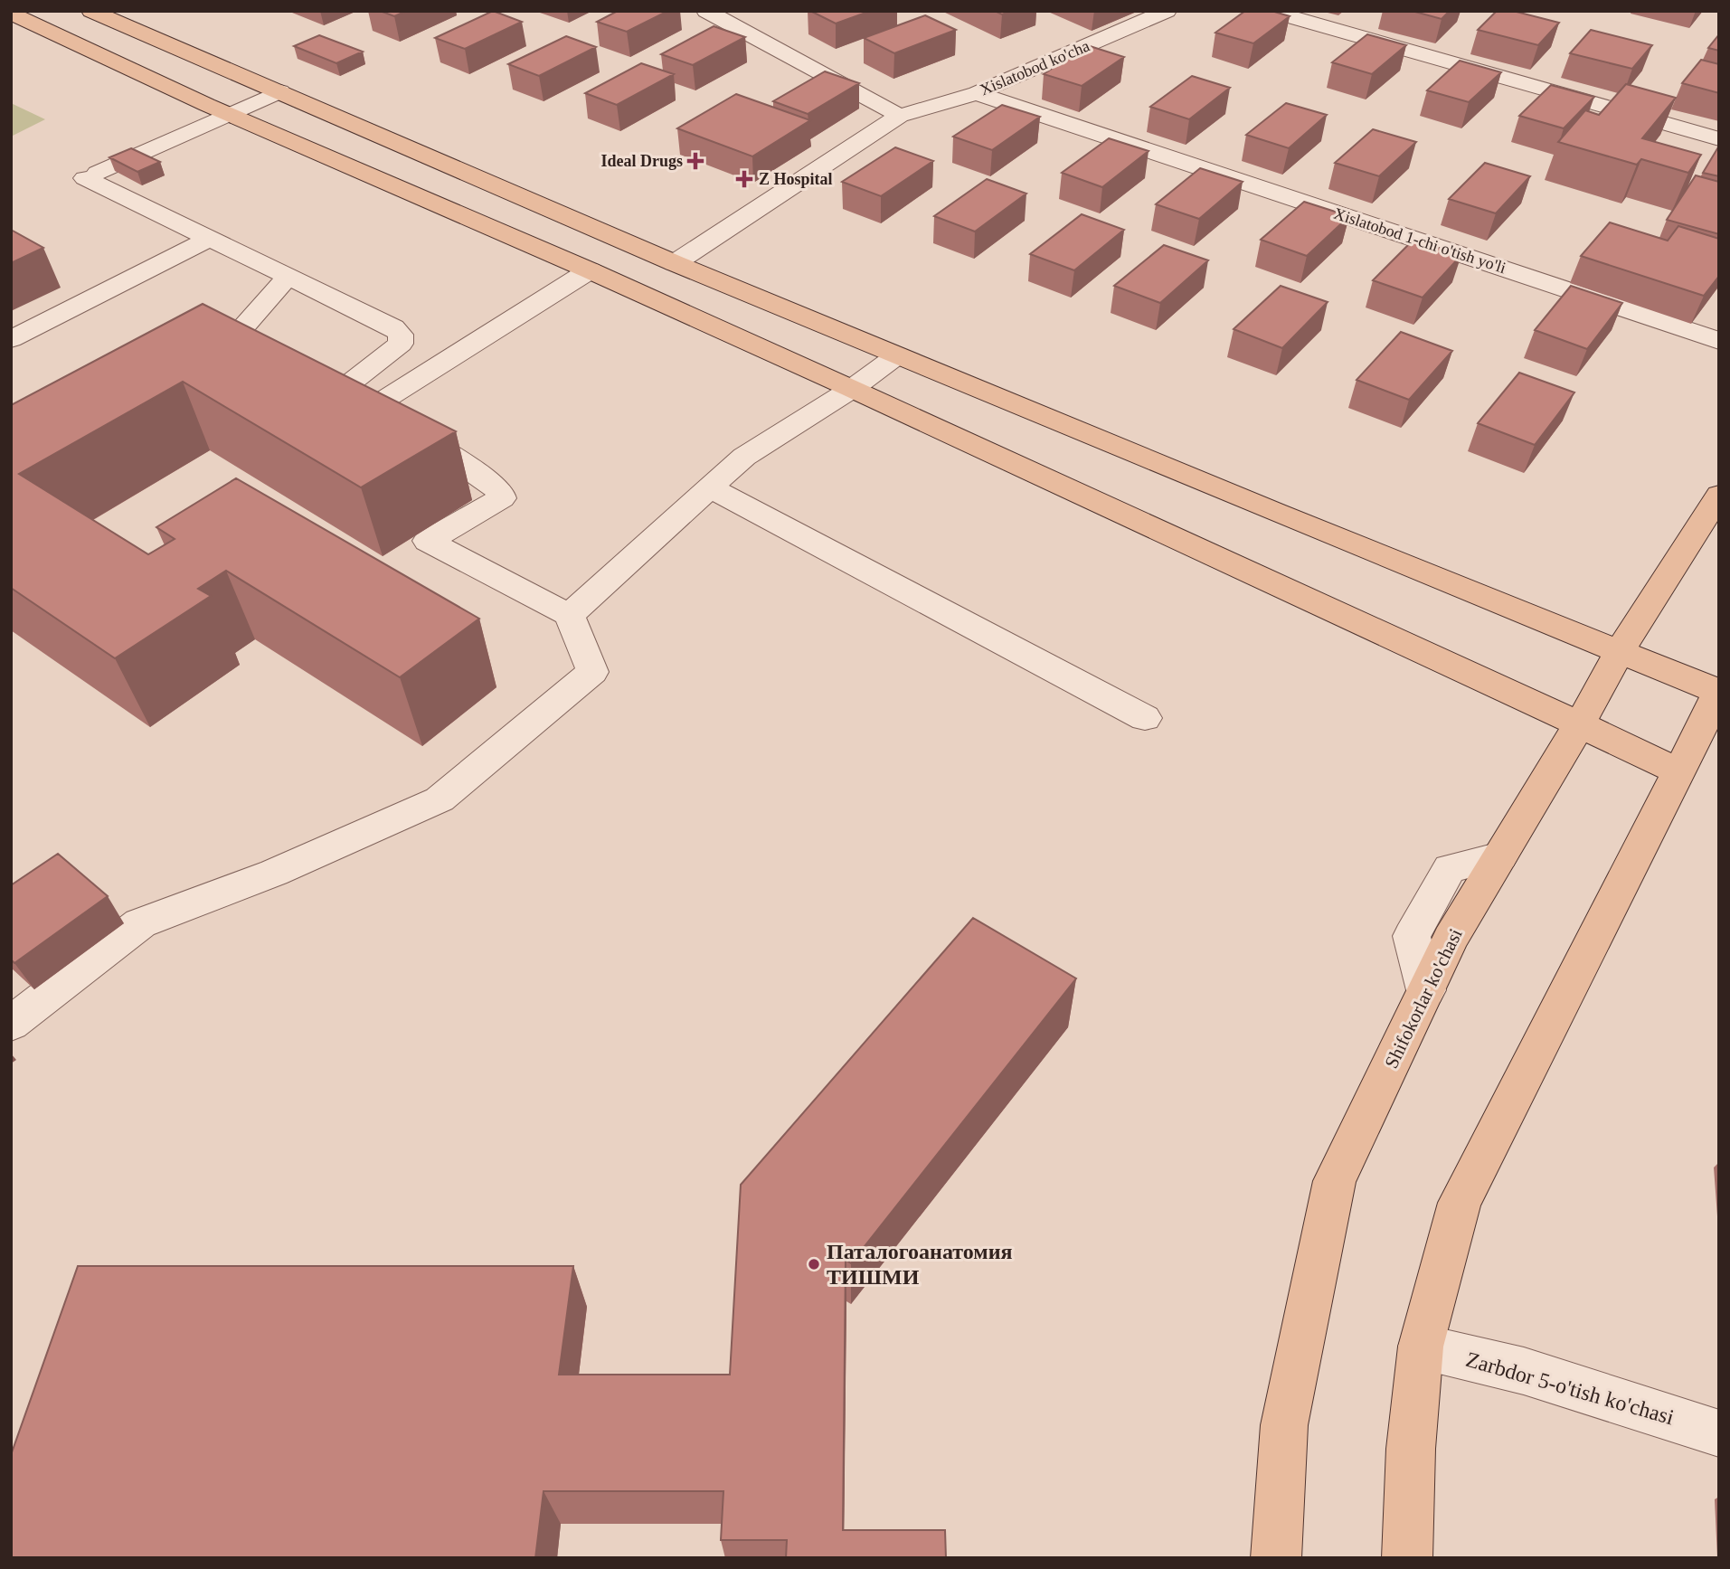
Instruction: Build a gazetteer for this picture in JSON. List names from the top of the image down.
{
  "streets": {
    "main road": ["Shifokorlar ko'chasi"],
    "street": ["Xislatobod ko'cha", "Xislatobod 1-chi o'tish yo'li", "Zarbdor 5-o'tish ko'chasi"]
  },
  "crossings": [
    ["Xislatobod ko'cha", "Xislatobod 1-chi o'tish yo'li"]
  ],
  "places": {
    "health": ["Ideal Drugs", "Z Hospital"],
    "other": ["Паталогоанатомия ТИШМИ"]
  }
}
